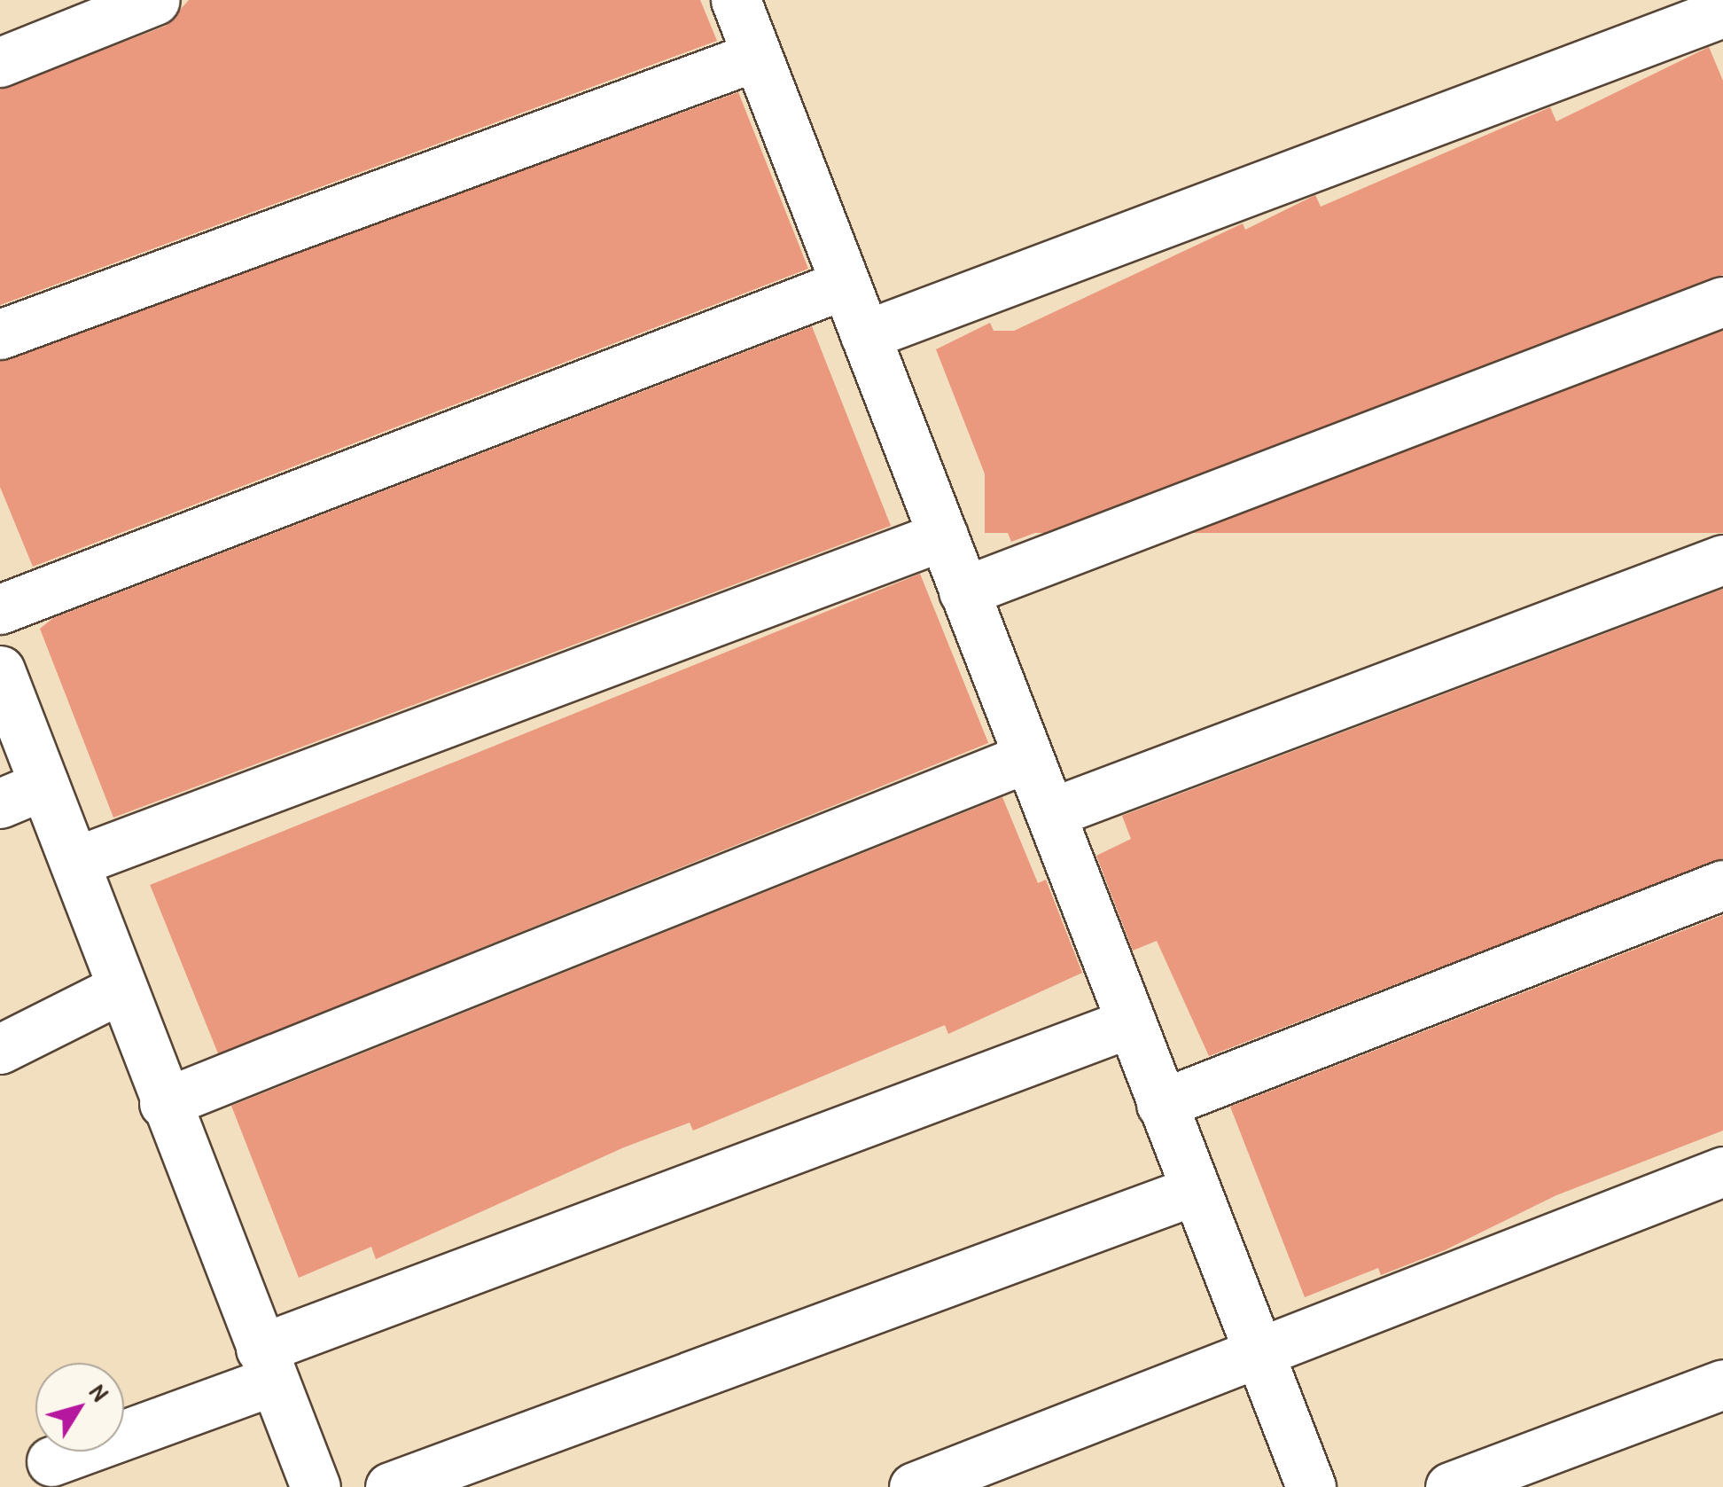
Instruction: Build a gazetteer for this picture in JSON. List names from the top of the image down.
{
  "north": "top right"
}
